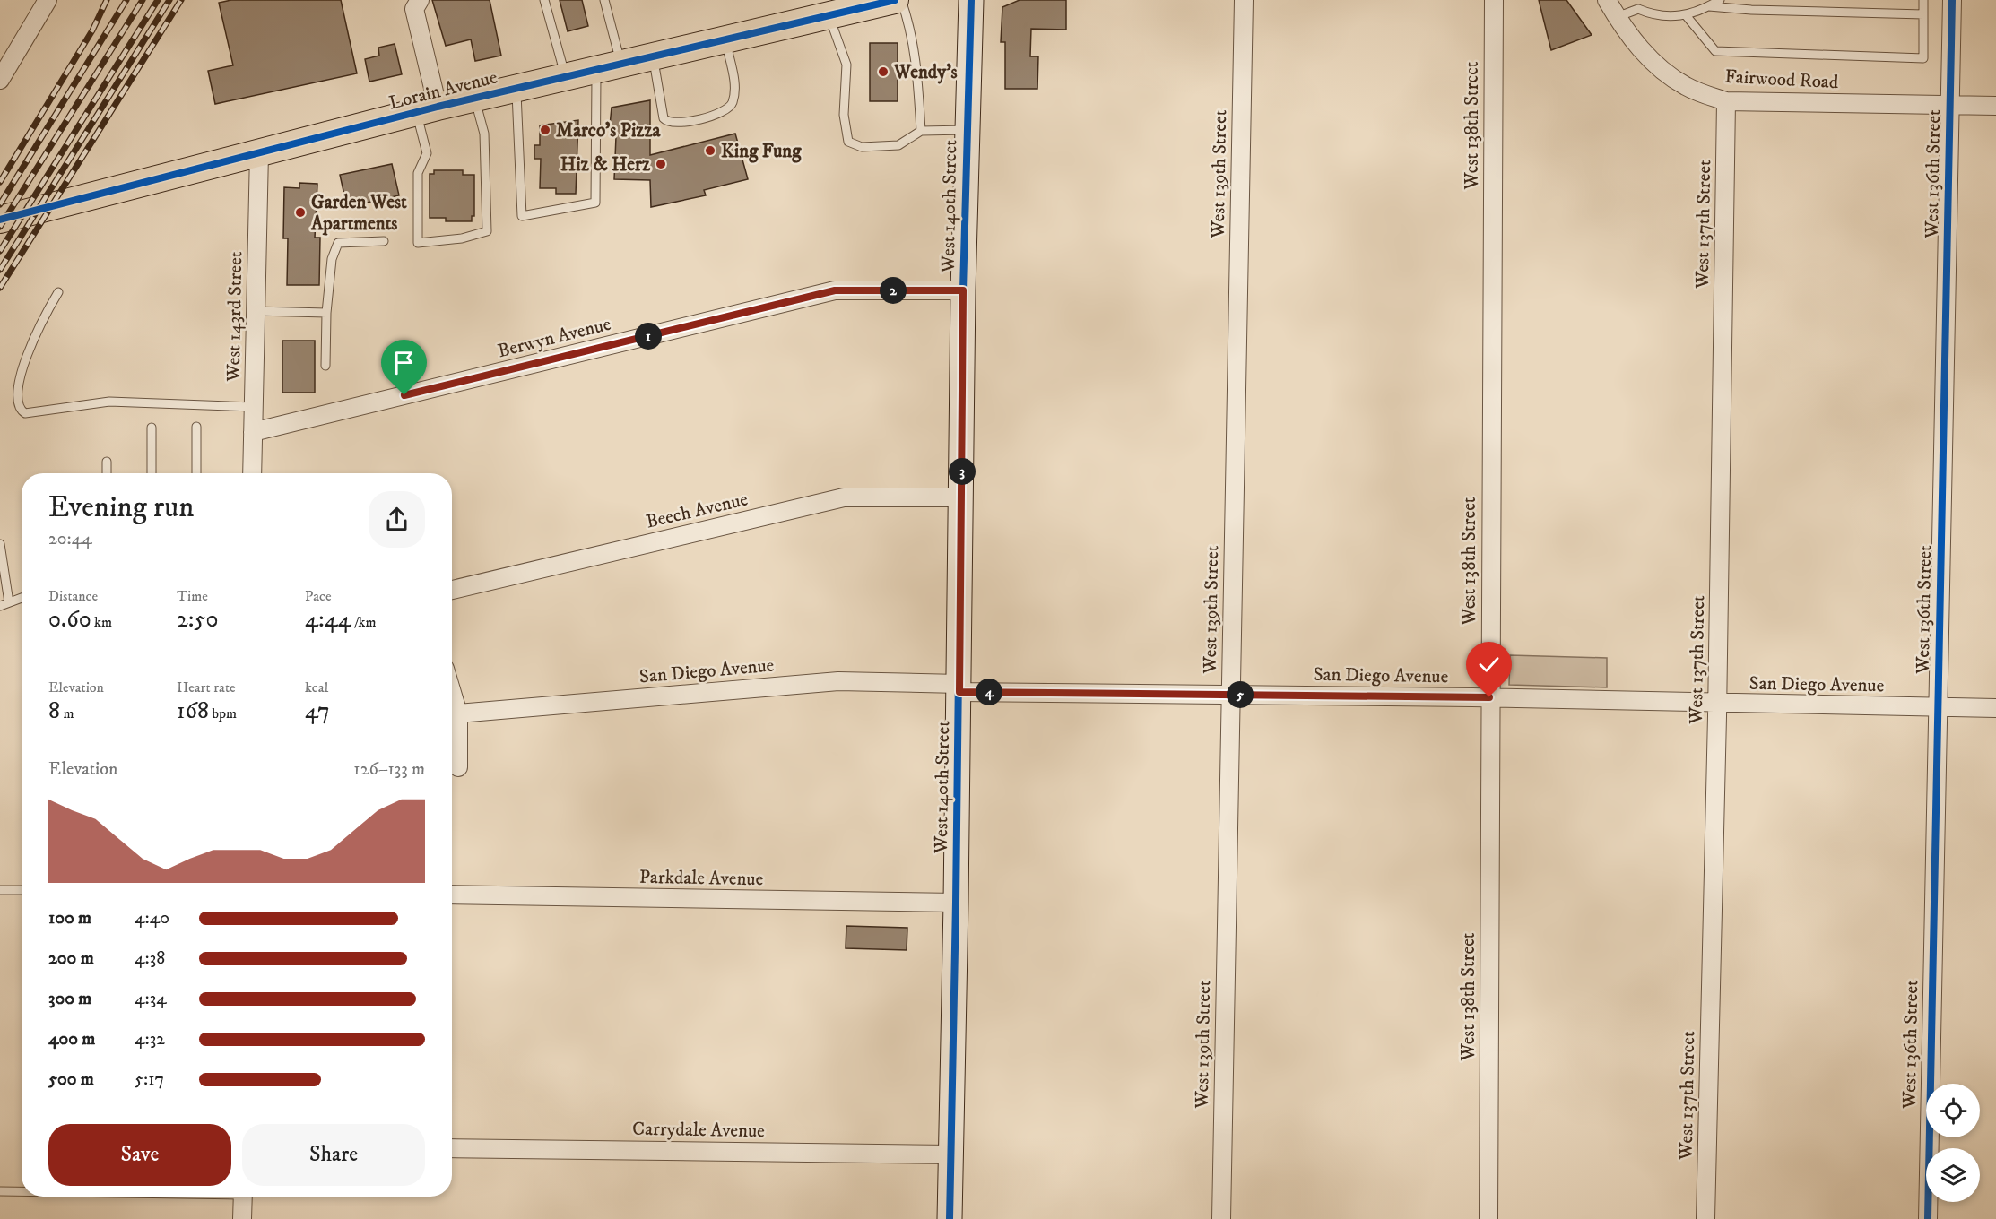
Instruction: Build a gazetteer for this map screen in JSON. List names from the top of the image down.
{
  "streets": {
    "main road": ["Lorain Avenue"],
    "street": [
      "Fairwood Road",
      "West 138th Street",
      "West 139th Street",
      "West 136th Street",
      "West 140th Street",
      "West 137th Street",
      "West 143rd Street",
      "Berwyn Avenue",
      "Beech Avenue",
      "San Diego Avenue",
      "Parkdale Avenue",
      "Carrydale Avenue"
    ]
  },
  "crossings": [
    ["Fairwood Road", "West 136th Street"],
    ["Fairwood Road", "West 137th Street"],
    ["Lorain Avenue", "West 143rd Street"],
    ["West 138th Street", "San Diego Avenue"],
    ["West 139th Street", "San Diego Avenue"],
    ["West 136th Street", "San Diego Avenue"],
    ["West 140th Street", "Berwyn Avenue"],
    ["West 140th Street", "Beech Avenue"],
    ["West 140th Street", "San Diego Avenue"],
    ["West 140th Street", "Parkdale Avenue"],
    ["West 140th Street", "Carrydale Avenue"],
    ["West 137th Street", "San Diego Avenue"],
    ["West 143rd Street", "Berwyn Avenue"]
  ],
  "places": [
    "Wendy's",
    "Marco's Pizza",
    "King Fung",
    "Hiz & Herz",
    "Garden West Apartments"
  ],
  "page": {
    "pins": [
      "2",
      "1",
      "3",
      "4",
      "5"
    ],
    "heading": ["Evening run", "20:44"],
    "stats": [
      ["Distance", "0.60 km"],
      ["Time", "2:50"],
      ["Pace", "4:44 /km"],
      ["Elevation", "8 m"],
      ["Heart rate", "168 bpm"],
      ["kcal", "47"]
    ],
    "chart": ["Elevation", "126–133 m"],
    "list": [
      {
        "name": "100 m",
        "note": "4:40"
      },
      {
        "name": "200 m",
        "note": "4:38"
      },
      {
        "name": "300 m",
        "note": "4:34"
      },
      {
        "name": "400 m",
        "note": "4:32"
      },
      {
        "name": "500 m",
        "note": "5:17"
      }
    ],
    "buttons": ["Save", "Share"]
  }
}
